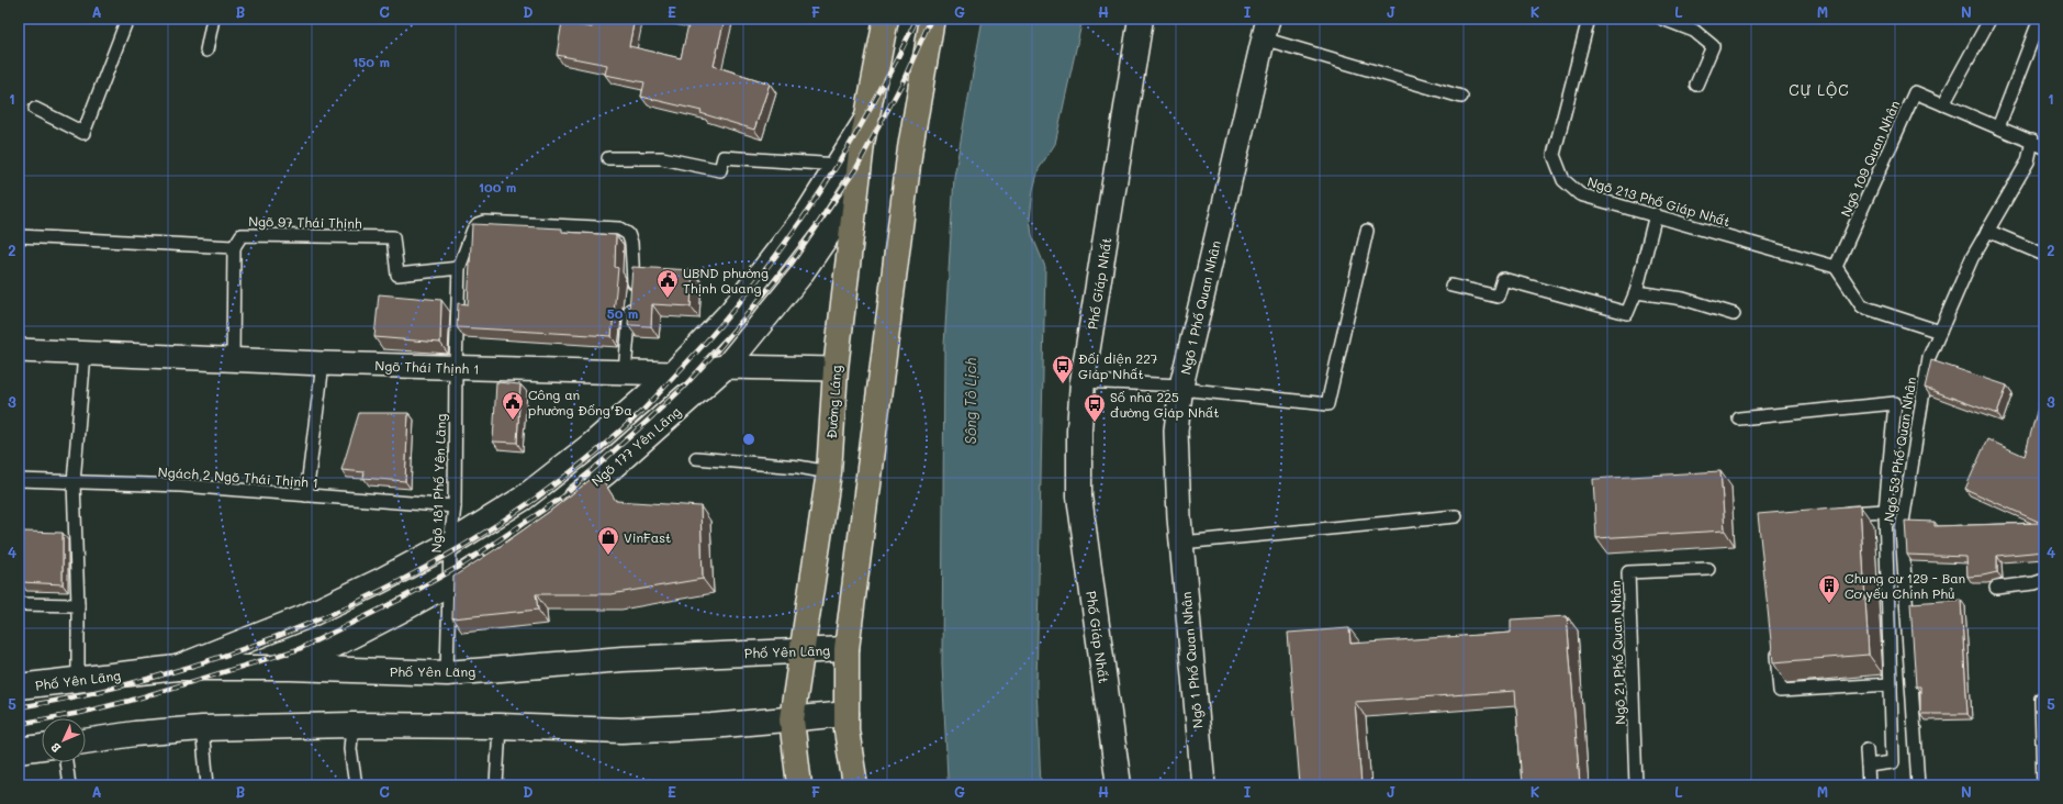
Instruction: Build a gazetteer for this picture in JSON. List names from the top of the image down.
{
  "streets": {
    "main road": ["Phố Giáp Nhất", "Đường Láng", "Phố Yên Lãng"],
    "street": ["Ngõ 1 Phố Quan Nhân", "Ngõ Thái Thịnh 1", "Ngõ 177 Yên Lãng"],
    "lane": [
      "Ngõ 109 Quan Nhân",
      "Ngõ 213 Phố Giáp Nhất",
      "Ngõ 97 Thái Thịnh",
      "Ngõ 53 Phố Quan Nhân",
      "Ngách 2 Ngõ Thái Thịnh 1",
      "Ngõ 181 Phố Yên Lãng",
      "Ngõ 21 Phố Quan Nhân"
    ]
  },
  "crossings": [
    ["Ngõ 109 Quan Nhân", "Ngõ 213 Phố Giáp Nhất"],
    ["Ngõ 109 Quan Nhân", "Ngõ 53 Phố Quan Nhân"],
    ["Ngõ 97 Thái Thịnh", "Ngõ 181 Phố Yên Lãng"],
    ["Ngõ Thái Thịnh 1", "Đường Láng"],
    ["Ngõ Thái Thịnh 1", "Ngõ 177 Yên Lãng"],
    ["Ngõ Thái Thịnh 1", "Ngõ 181 Phố Yên Lãng"],
    ["Đường Láng", "Ngõ 177 Yên Lãng"],
    ["Đường Láng", "Phố Yên Lãng"],
    ["Ngách 2 Ngõ Thái Thịnh 1", "Ngõ 181 Phố Yên Lãng"],
    ["Ngõ 181 Phố Yên Lãng", "Phố Yên Lãng"]
  ],
  "districts": ["CỰ LỘC"],
  "water": ["Sông Tô Lịch"],
  "places": {
    "public building": ["UBND phường Thịnh Quang", "Công an phường Đống Đa"],
    "bus stop": ["Đối diện 227 Giáp Nhất", "Số nhà 225 đường Giáp Nhất"],
    "shop": ["VinFast"],
    "building": ["Chung cư 129 - Ban Cơ yếu Chính Phủ"]
  },
  "north": "bottom left",
  "grid": {
    "columns": [
      "A",
      "B",
      "C",
      "D",
      "E",
      "F",
      "G",
      "H",
      "I",
      "J",
      "K",
      "L",
      "M",
      "N"
    ],
    "rows": [
      "1",
      "2",
      "3",
      "4",
      "5"
    ]
  },
  "rings": ["150 m", "100 m", "50 m"]
}
